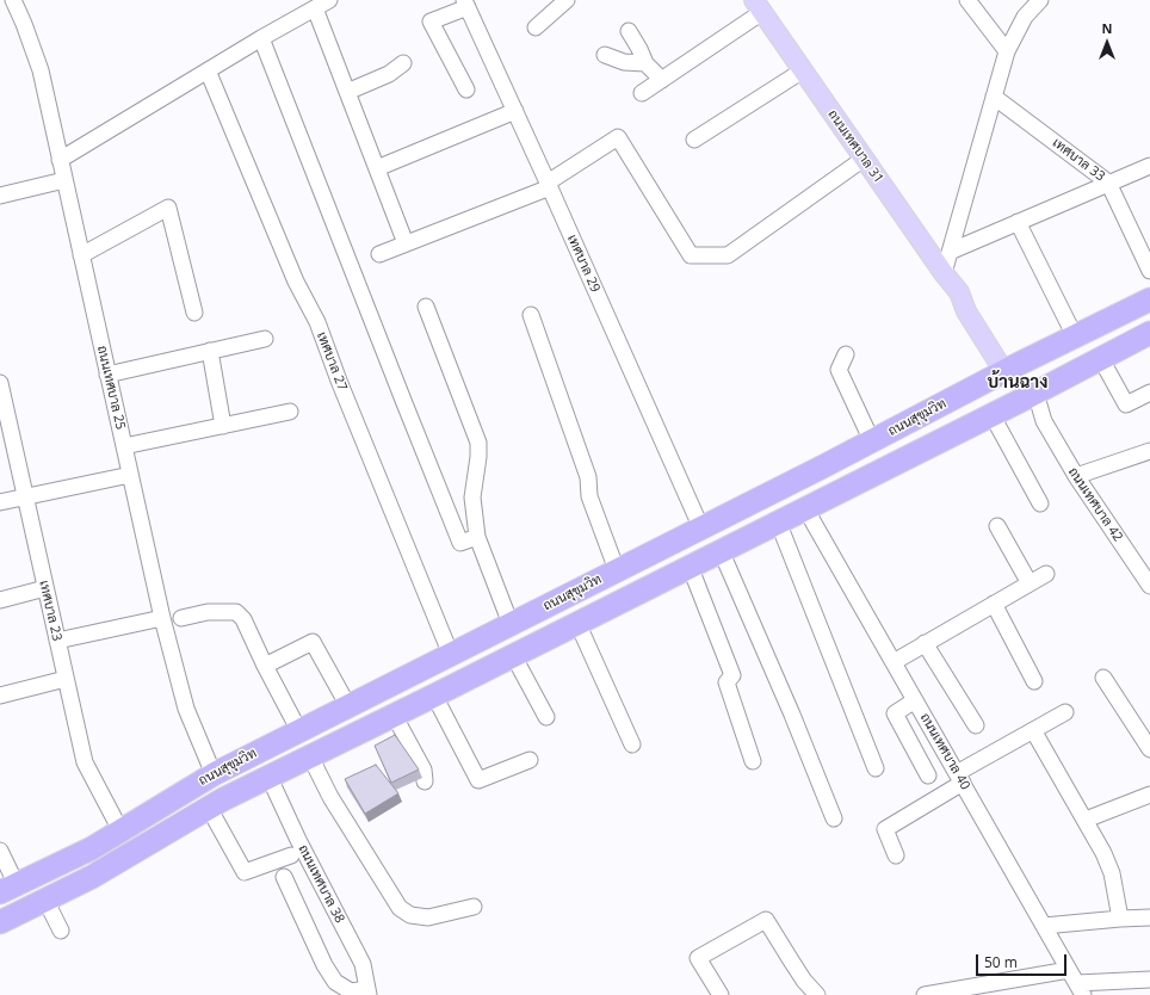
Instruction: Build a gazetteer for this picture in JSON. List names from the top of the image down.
{
  "streets": {
    "highway": ["ถนนสุขุมวิท"],
    "main road": ["ถนนเทศบาล 31"],
    "street": [
      "เทศบาล 33",
      "เทศบาล 29",
      "เทศบาล 27",
      "ถนนเทศบาล 25",
      "ถนนเทศบาล 42",
      "เทศบาล 23",
      "ถนนเทศบาล 40",
      "ถนนเทศบาล 38"
    ]
  },
  "crossings": [
    ["ถนนเทศบาล 31", "ถนนสุขุมวิท"],
    ["เทศบาล 29", "ถนนสุขุมวิท"],
    ["เทศบาล 27", "ถนนสุขุมวิท"],
    ["ถนนเทศบาล 25", "ถนนสุขุมวิท"],
    ["ถนนสุขุมวิท", "ถนนเทศบาล 42"],
    ["ถนนสุขุมวิท", "เทศบาล 23"],
    ["ถนนสุขุมวิท", "ถนนเทศบาล 40"],
    ["ถนนสุขุมวิท", "ถนนเทศบาล 38"]
  ],
  "districts": ["บ้านฉาง"],
  "scale_bar": "50 m",
  "north": "top"
}
